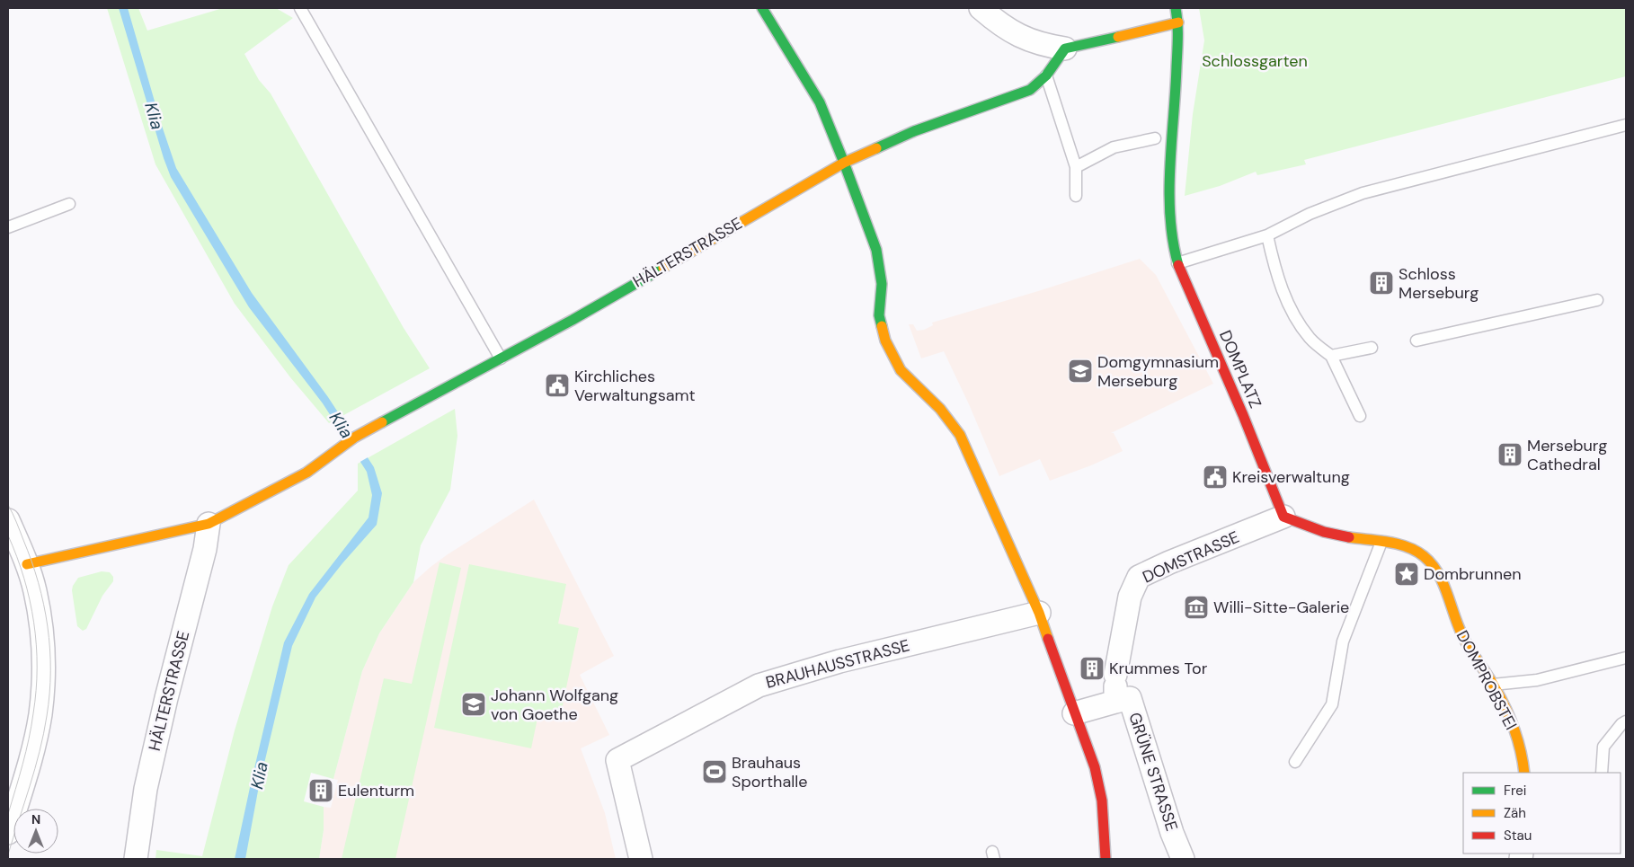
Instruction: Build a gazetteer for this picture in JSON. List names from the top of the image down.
{
  "streets": {
    "street": [
      "HÄLTERSTRASSE",
      "DOMPLATZ",
      "DOMSTRASSE",
      "BRAUHAUSSTRASSE",
      "DOMPROBSTEI",
      "GRÜNE STRASSE"
    ]
  },
  "crossings": [
    ["DOMPLATZ", "DOMSTRASSE"],
    ["DOMSTRASSE", "GRÜNE STRASSE"]
  ],
  "water": ["Klia"],
  "parks": ["Schlossgarten"],
  "places": {
    "building": [
      "Schloss Merseburg",
      "Merseburg Cathedral",
      "Krummes Tor",
      "Eulenturm"
    ],
    "school or university": ["Domgymnasium Merseburg", "Johann Wolfgang von Goethe"],
    "public building": ["Kirchliches Verwaltungsamt", "Kreisverwaltung"],
    "place": ["Dombrunnen"],
    "museum": ["Willi-Sitte-Galerie"],
    "sports": ["Brauhaus Sporthalle"]
  },
  "legend": ["Frei", "Zäh", "Stau"],
  "north": "top"
}
